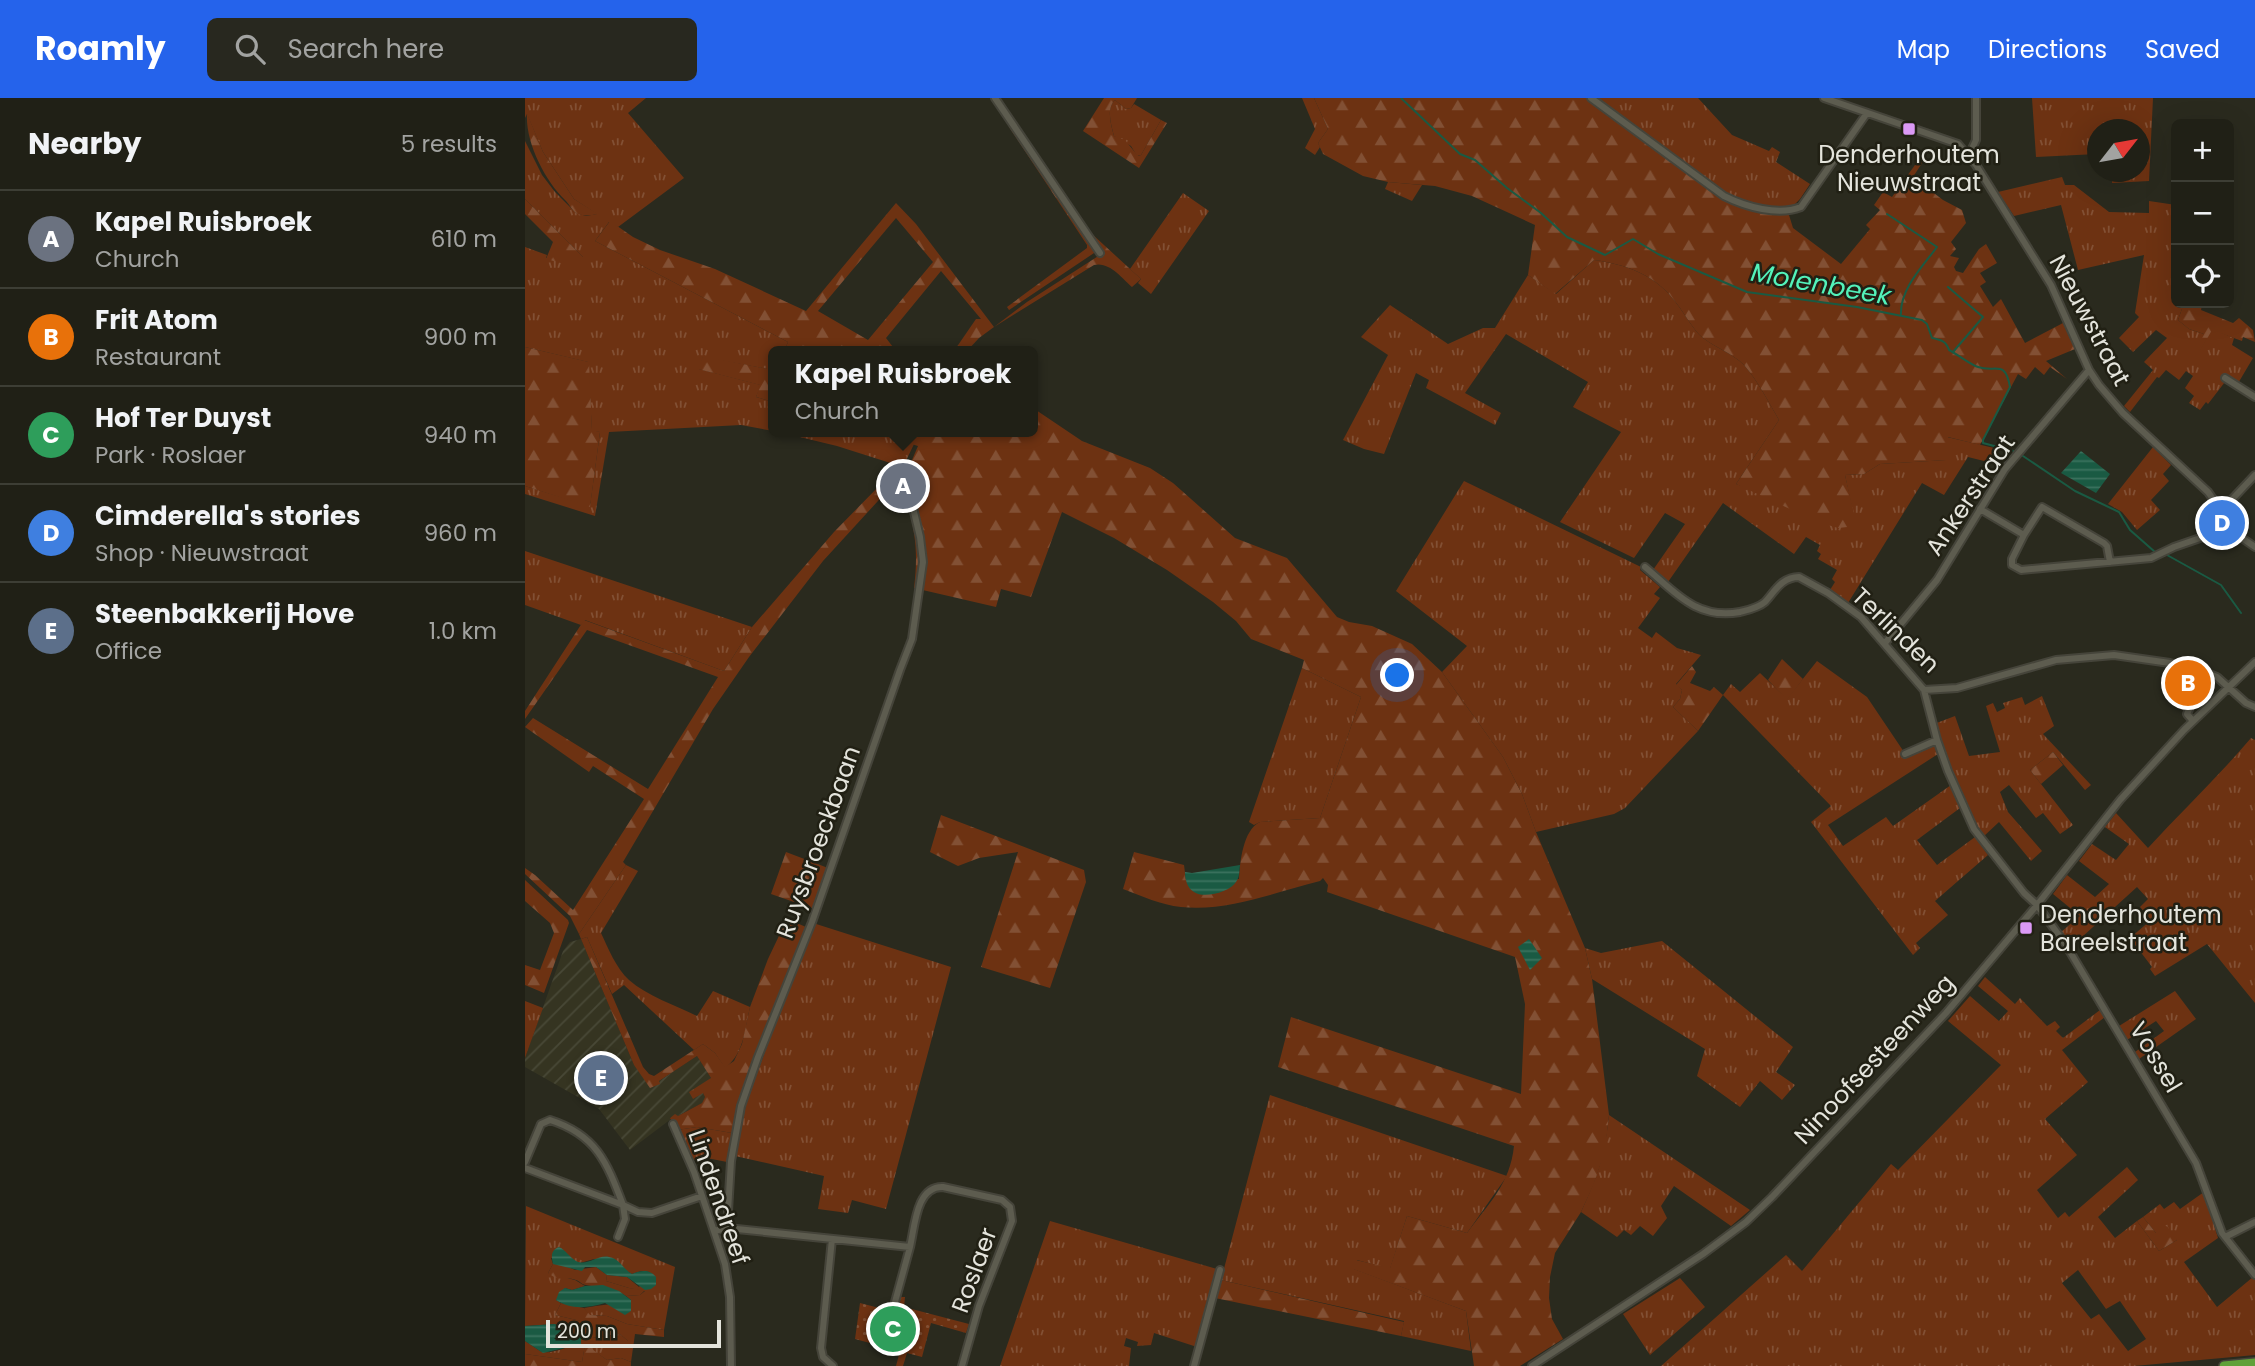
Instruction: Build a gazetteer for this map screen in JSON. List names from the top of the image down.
{
  "streets": {
    "street": [
      "Nieuwstraat",
      "Ankerstraat",
      "Terlinden",
      "Ruysbroeckbaan",
      "Vossel",
      "Ninoofsesteenweg",
      "Lindendreef",
      "Roslaer"
    ]
  },
  "crossings": [
    ["Nieuwstraat", "Ankerstraat"],
    ["Ankerstraat", "Terlinden"],
    ["Terlinden", "Vossel"],
    ["Terlinden", "Ninoofsesteenweg"],
    ["Vossel", "Ninoofsesteenweg"]
  ],
  "water": ["Molenbeek"],
  "places": {
    "transit": ["Denderhoutem Nieuwstraat", "Denderhoutem Bareelstraat"]
  },
  "scale_bar": "200 m",
  "north": "top right",
  "page": {
    "header": "Roamly",
    "search": "Search here",
    "nav": ["Map", "Directions", "Saved"],
    "heading": ["Nearby", "5 results"],
    "map_buttons": ["+", "−"],
    "list": [
      {
        "mark": "A",
        "name": "Kapel Ruisbroek",
        "note": "Church",
        "value": "610 m"
      },
      {
        "mark": "B",
        "name": "Frit Atom",
        "note": "Restaurant",
        "value": "900 m"
      },
      {
        "mark": "C",
        "name": "Hof Ter Duyst",
        "note": "Park · Roslaer",
        "value": "940 m"
      },
      {
        "mark": "D",
        "name": "Cimderella's stories",
        "note": "Shop · Nieuwstraat",
        "value": "960 m"
      },
      {
        "mark": "E",
        "name": "Steenbakkerij Hove",
        "note": "Office",
        "value": "1.0 km"
      }
    ],
    "popup": ["Kapel Ruisbroek", "Church"],
    "pins": [
      "A",
      "D",
      "B",
      "E",
      "C"
    ],
    "scale": "200 m"
  }
}
